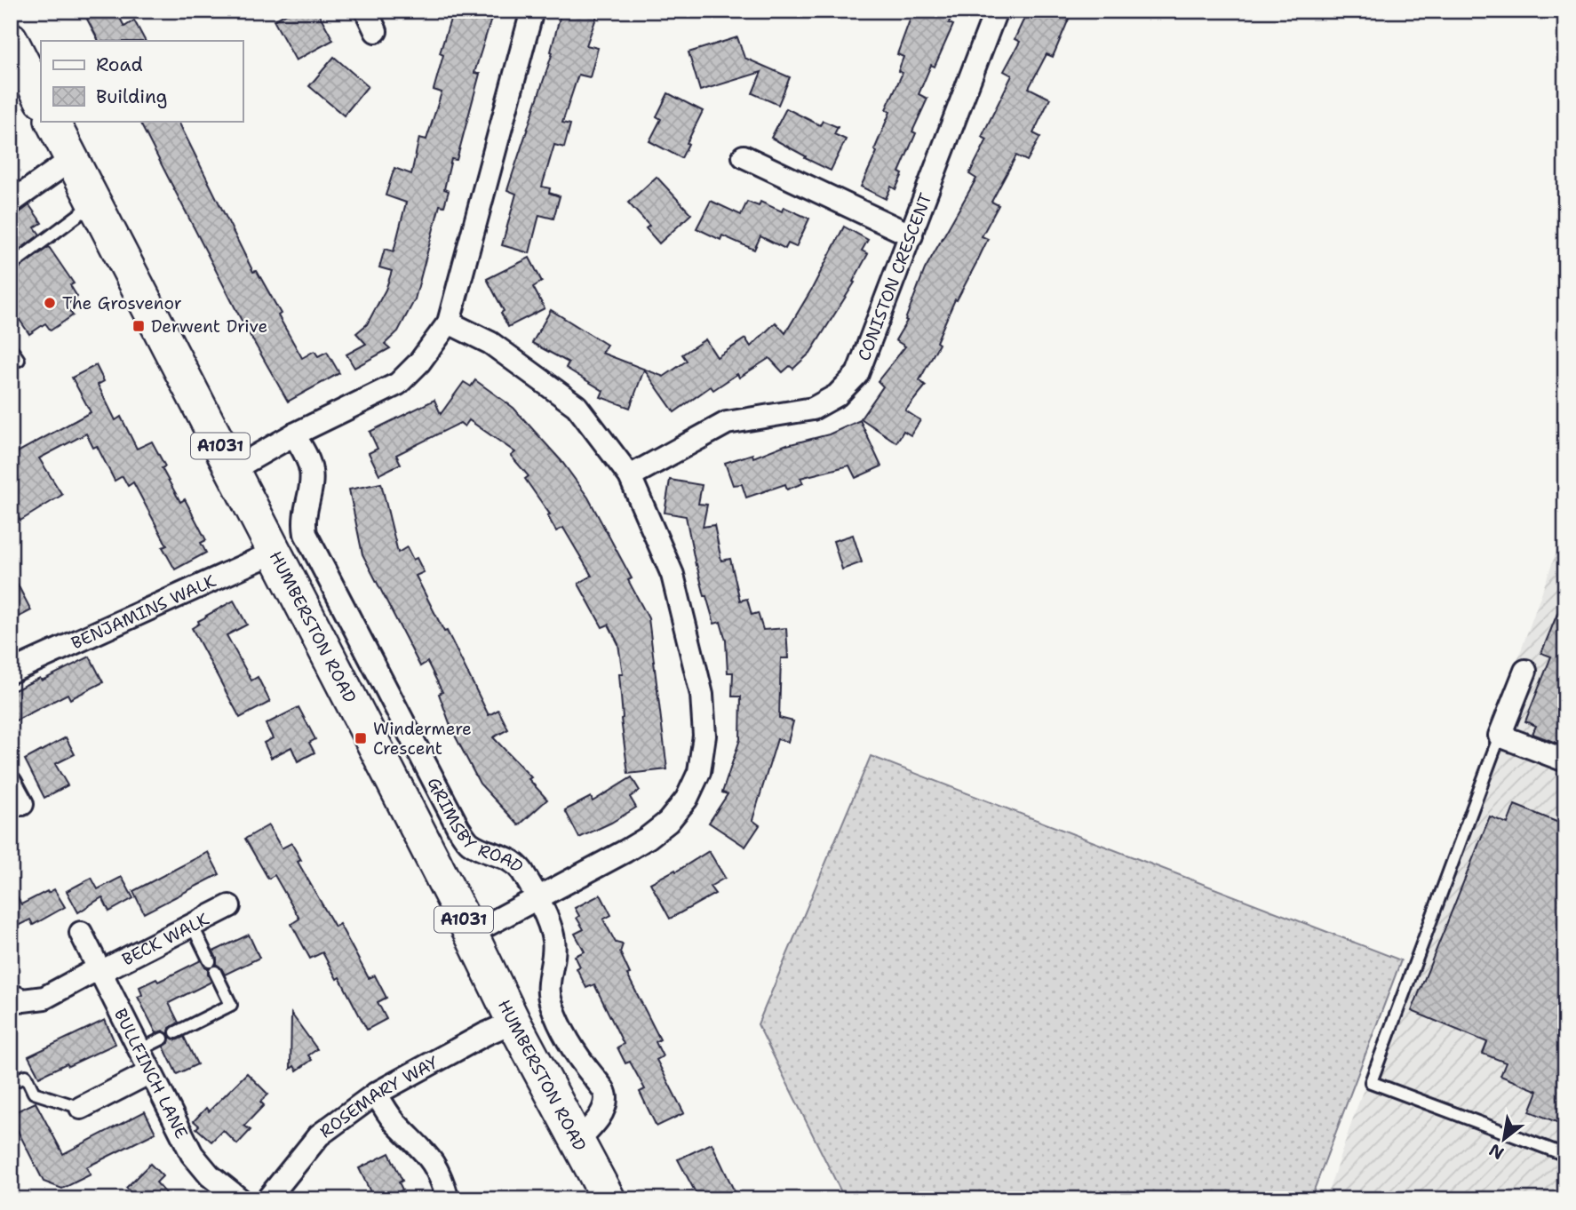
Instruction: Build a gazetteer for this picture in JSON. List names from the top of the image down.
{
  "streets": {
    "main road": ["A1031", "HUMBERSTON ROAD"],
    "street": [
      "CONISTON CRESCENT",
      "BENJAMINS WALK",
      "GRIMSBY ROAD",
      "BECK WALK",
      "BULLFINCH LANE",
      "ROSEMARY WAY"
    ]
  },
  "crossings": [
    ["BENJAMINS WALK", "HUMBERSTON ROAD"],
    ["HUMBERSTON ROAD", "GRIMSBY ROAD"],
    ["HUMBERSTON ROAD", "ROSEMARY WAY"],
    ["BECK WALK", "BULLFINCH LANE"]
  ],
  "places": {
    "other": ["The Grosvenor"],
    "transit": ["Derwent Drive", "Windermere Crescent"]
  },
  "legend": ["Road", "Building"],
  "north": "bottom left"
}
